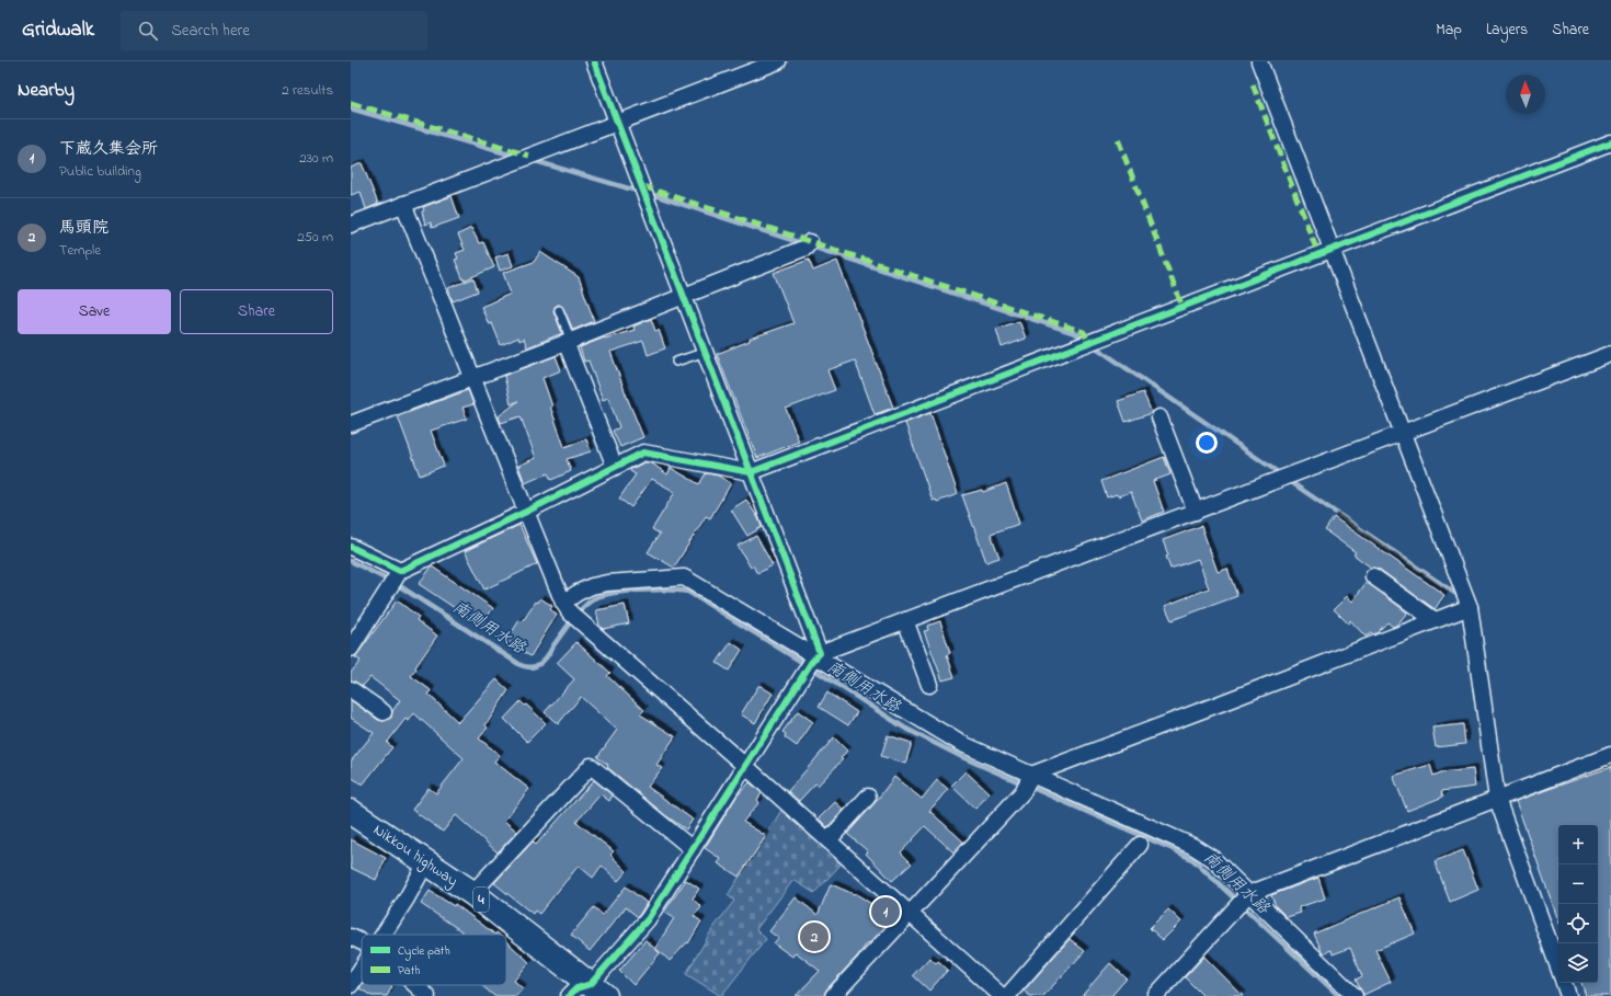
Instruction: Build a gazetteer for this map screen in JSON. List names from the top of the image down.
{
  "streets": {
    "highway": ["Nikkou highway", "4"]
  },
  "water": ["南側用水路"],
  "legend": ["Cycle path", "Path"],
  "north": "top",
  "page": {
    "header": "Gridwalk",
    "search": "Search here",
    "nav": ["Map", "Layers", "Share"],
    "heading": ["Nearby", "2 results"],
    "list": [
      {
        "mark": "1",
        "name": "下蔵久集会所",
        "note": "Public building",
        "value": "230 m"
      },
      {
        "mark": "2",
        "name": "馬頭院",
        "note": "Temple",
        "value": "250 m"
      }
    ],
    "buttons": ["Save", "Share"],
    "map_buttons": ["+", "−"],
    "pins": ["1", "2"]
  }
}
